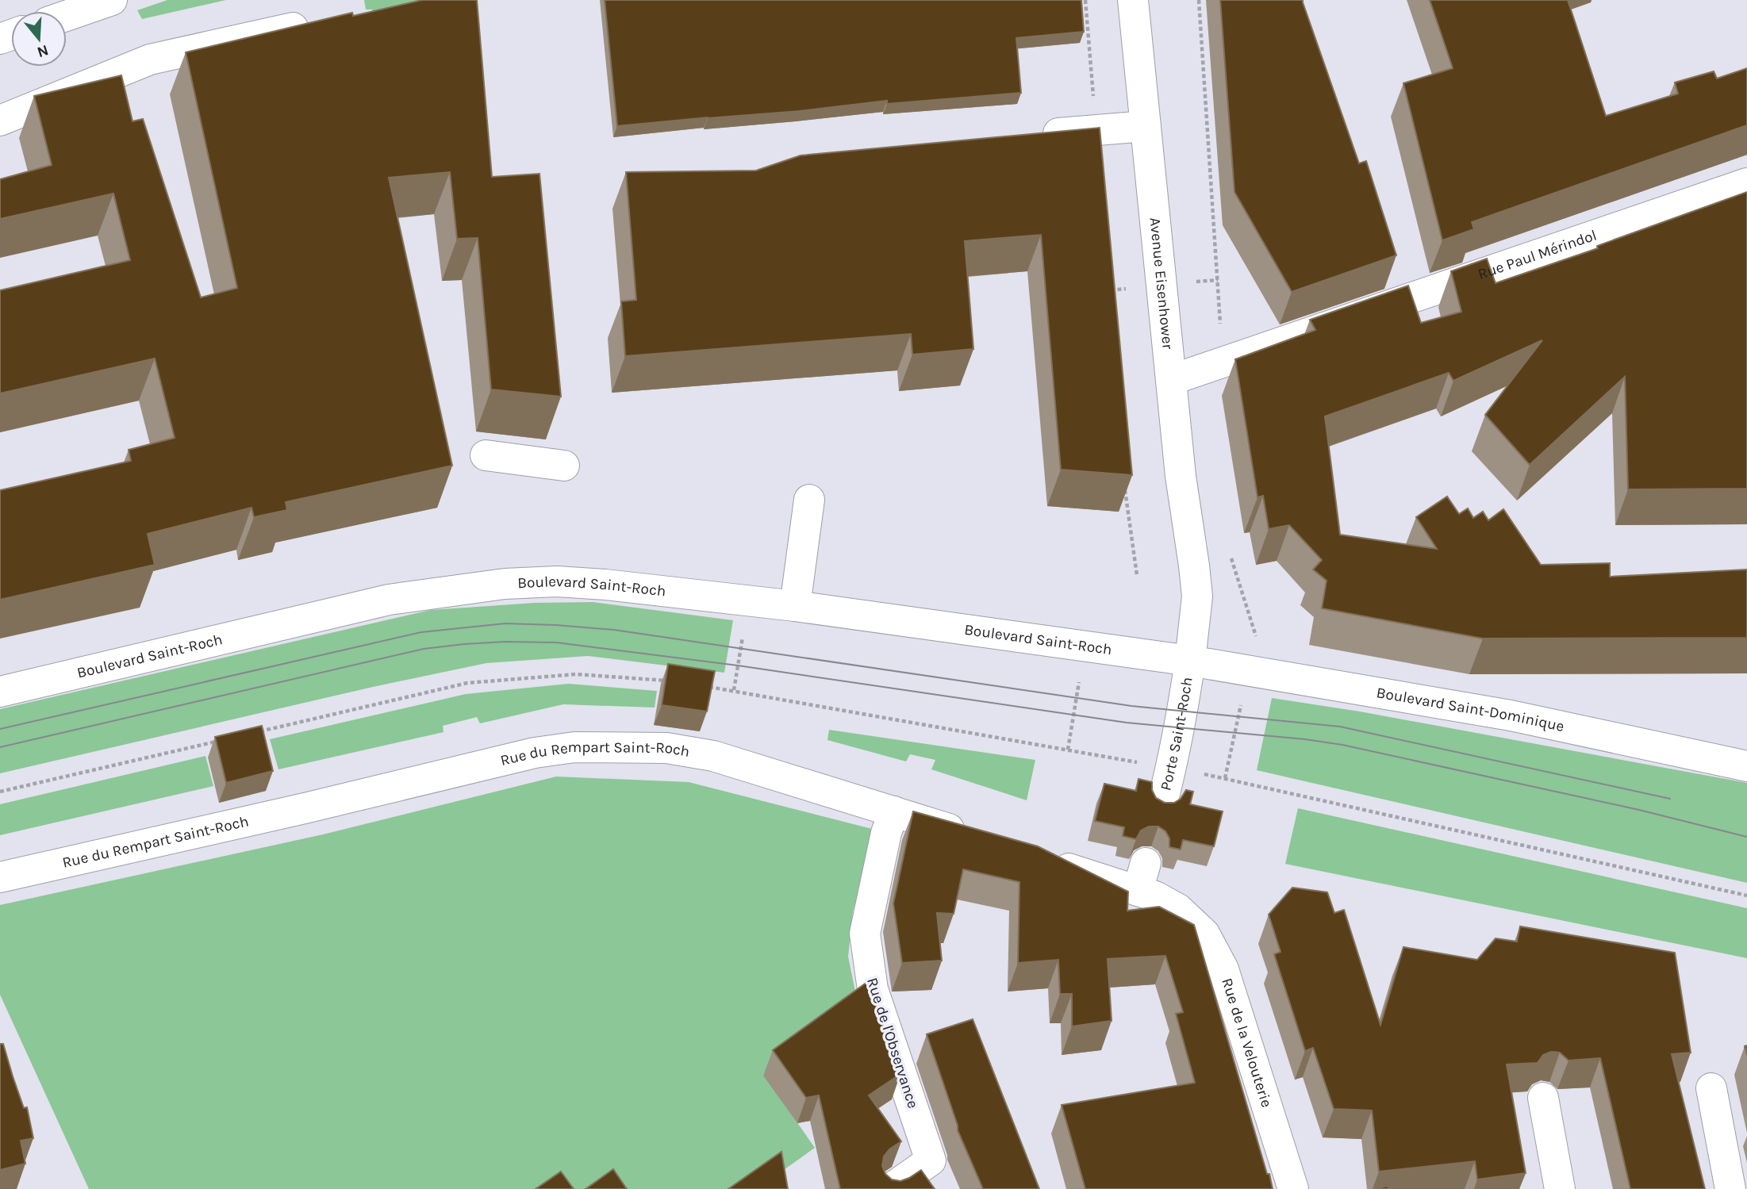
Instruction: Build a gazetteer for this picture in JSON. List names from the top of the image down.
{
  "streets": {
    "street": [
      "Rue Paul Mérindol",
      "Avenue Eisenhower",
      "Boulevard Saint-Roch",
      "Boulevard Saint-Dominique",
      "Porte Saint-Roch",
      "Rue du Rempart Saint-Roch",
      "Rue de la Velouterie",
      "Rue de l'Observance"
    ]
  },
  "crossings": [
    ["Rue Paul Mérindol", "Avenue Eisenhower"],
    ["Avenue Eisenhower", "Porte Saint-Roch"],
    ["Boulevard Saint-Roch", "Boulevard Saint-Dominique"],
    ["Boulevard Saint-Roch", "Porte Saint-Roch"],
    ["Boulevard Saint-Dominique", "Porte Saint-Roch"],
    ["Rue du Rempart Saint-Roch", "Rue de l'Observance"]
  ],
  "north": "bottom"
}
